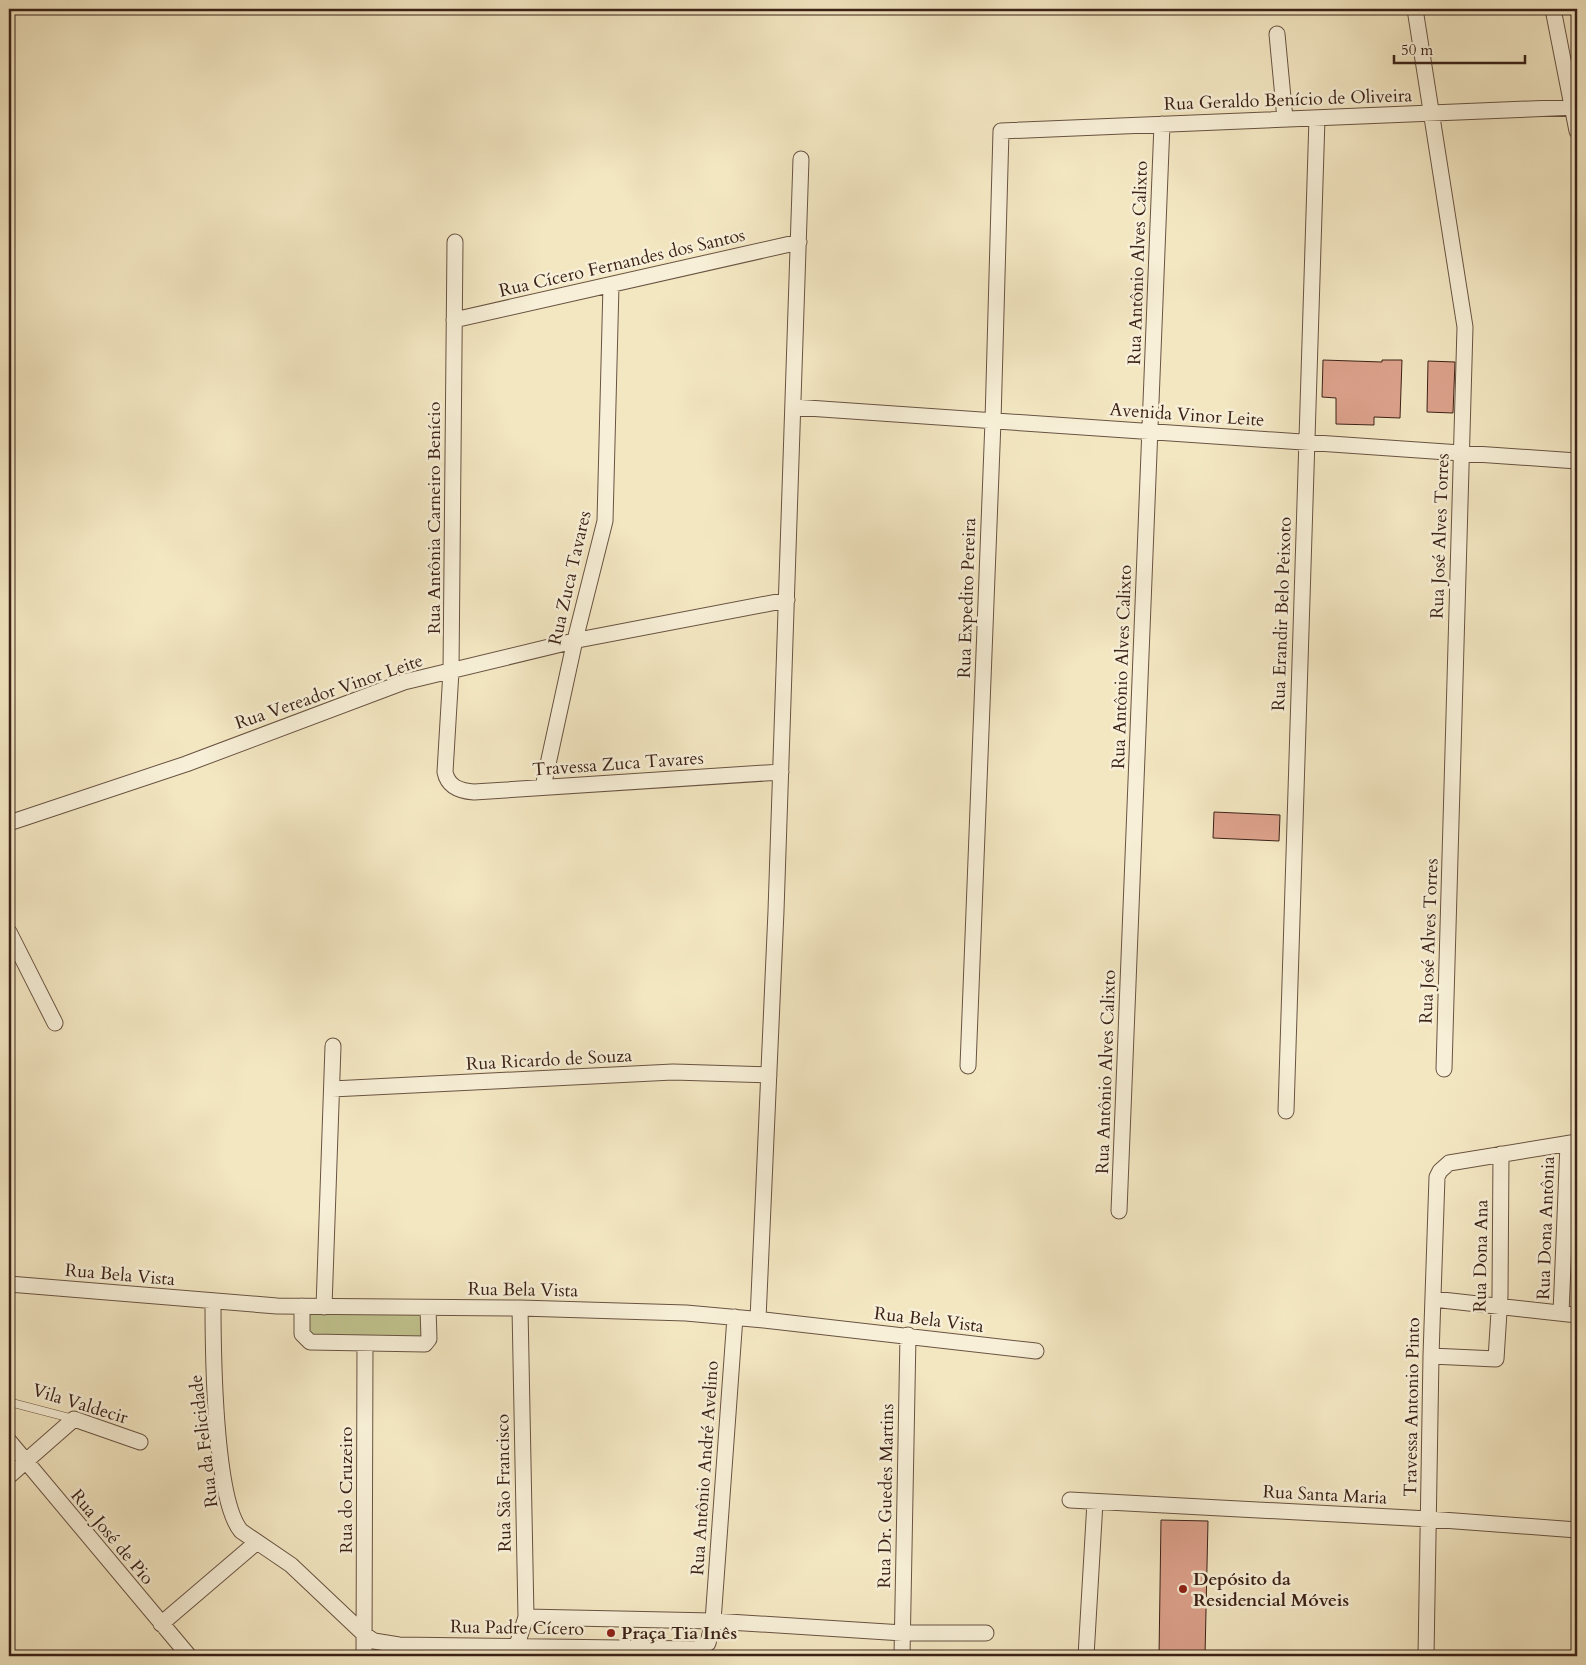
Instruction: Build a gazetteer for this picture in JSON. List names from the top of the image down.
{
  "streets": {
    "street": [
      "Rua Geraldo Benício de Oliveira",
      "Rua Cícero Fernandes dos Santos",
      "Rua Antônio Alves Calixto",
      "Avenida Vinor Leite",
      "Rua Antônia Carneiro Benício",
      "Rua José Alves Torres",
      "Rua Zuca Tavares",
      "Rua Expedito Pereira",
      "Rua Erandir Belo Peixoto",
      "Rua Vereador Vinor Leite",
      "Travessa Zuca Tavares",
      "Rua Ricardo de Souza",
      "Rua Dona Antônia",
      "Rua Dona Ana",
      "Rua Bela Vista",
      "Vila Valdecir",
      "Travessa Antonio Pinto",
      "Rua da Felicidade",
      "Rua Antônio André Avelino",
      "Rua São Francisco",
      "Rua do Cruzeiro",
      "Rua Santa Maria",
      "Rua Dr. Guedes Martins",
      "Rua José de Pio",
      "Rua Padre Cícero"
    ]
  },
  "crossings": [
    ["Rua Geraldo Benício de Oliveira", "Rua Antônio Alves Calixto"],
    ["Rua Geraldo Benício de Oliveira", "Rua José Alves Torres"],
    ["Rua Geraldo Benício de Oliveira", "Rua Expedito Pereira"],
    ["Rua Geraldo Benício de Oliveira", "Rua Erandir Belo Peixoto"],
    ["Rua Cícero Fernandes dos Santos", "Rua Antônia Carneiro Benício"],
    ["Rua Cícero Fernandes dos Santos", "Rua Zuca Tavares"],
    ["Rua Antônio Alves Calixto", "Avenida Vinor Leite"],
    ["Avenida Vinor Leite", "Rua José Alves Torres"],
    ["Avenida Vinor Leite", "Rua Expedito Pereira"],
    ["Avenida Vinor Leite", "Rua Erandir Belo Peixoto"],
    ["Rua Antônia Carneiro Benício", "Rua Vereador Vinor Leite"],
    ["Rua Antônia Carneiro Benício", "Travessa Zuca Tavares"],
    ["Rua Zuca Tavares", "Rua Vereador Vinor Leite"],
    ["Rua Zuca Tavares", "Travessa Zuca Tavares"],
    ["Rua Dona Ana", "Travessa Antonio Pinto"],
    ["Rua Bela Vista", "Rua da Felicidade"],
    ["Rua Bela Vista", "Rua Antônio André Avelino"],
    ["Rua Bela Vista", "Rua São Francisco"],
    ["Rua Bela Vista", "Rua Dr. Guedes Martins"],
    ["Travessa Antonio Pinto", "Rua Santa Maria"],
    ["Rua da Felicidade", "Rua do Cruzeiro"],
    ["Rua da Felicidade", "Rua Padre Cícero"],
    ["Rua Antônio André Avelino", "Rua Padre Cícero"],
    ["Rua São Francisco", "Rua Padre Cícero"],
    ["Rua do Cruzeiro", "Rua Padre Cícero"],
    ["Rua Dr. Guedes Martins", "Rua Padre Cícero"]
  ],
  "places": ["Depósito da Residencial Móveis", "Praça Tia Inês"],
  "scale_bar": "50 m"
}
